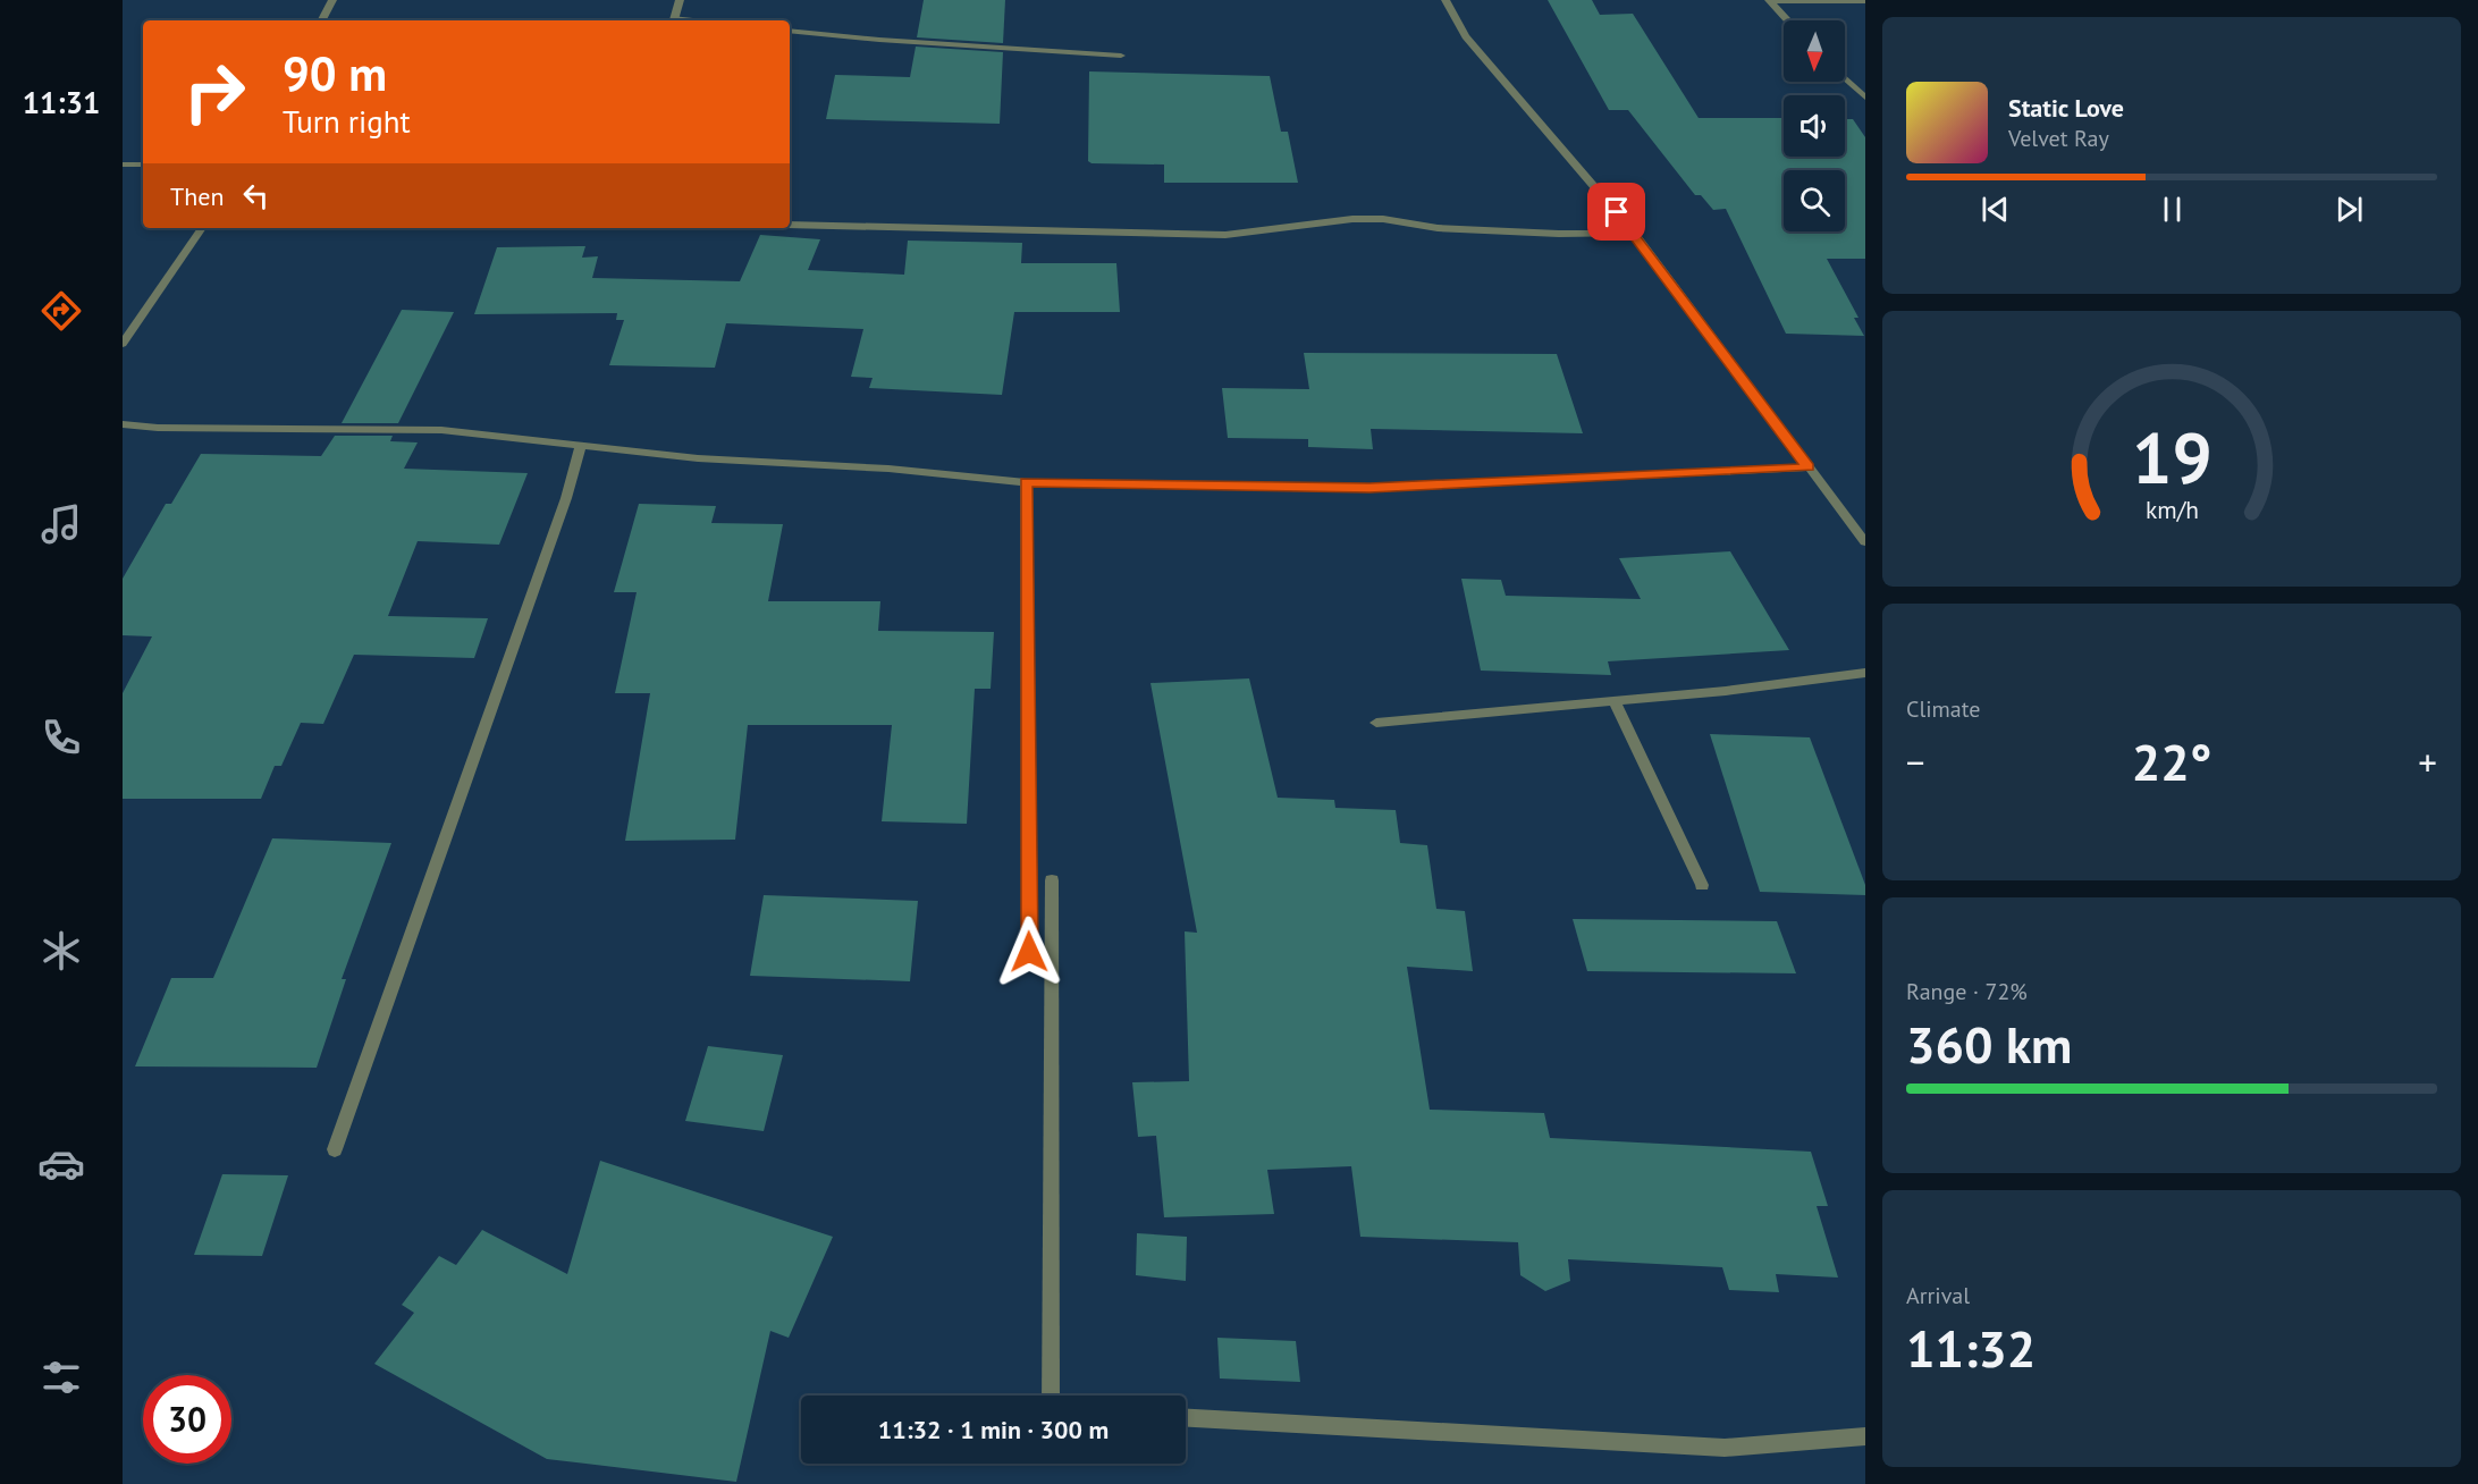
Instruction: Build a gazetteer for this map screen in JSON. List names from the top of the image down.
{
  "north": "bottom",
  "page": {
    "tabs": "11:31",
    "turn": ["90 m", "Turn right"],
    "song": ["Static Love", "Velvet Ray"],
    "then": "Then",
    "tile": [
      "Climate",
      ["Range · 72%", "360 km"],
      ["Arrival", "11:32"]
    ],
    "heat": ["−", "22°", "+"],
    "limit": "30",
    "trip": "11:32 · 1 min · 300 m",
    "gauge": ["19", "km/h"]
  }
}
